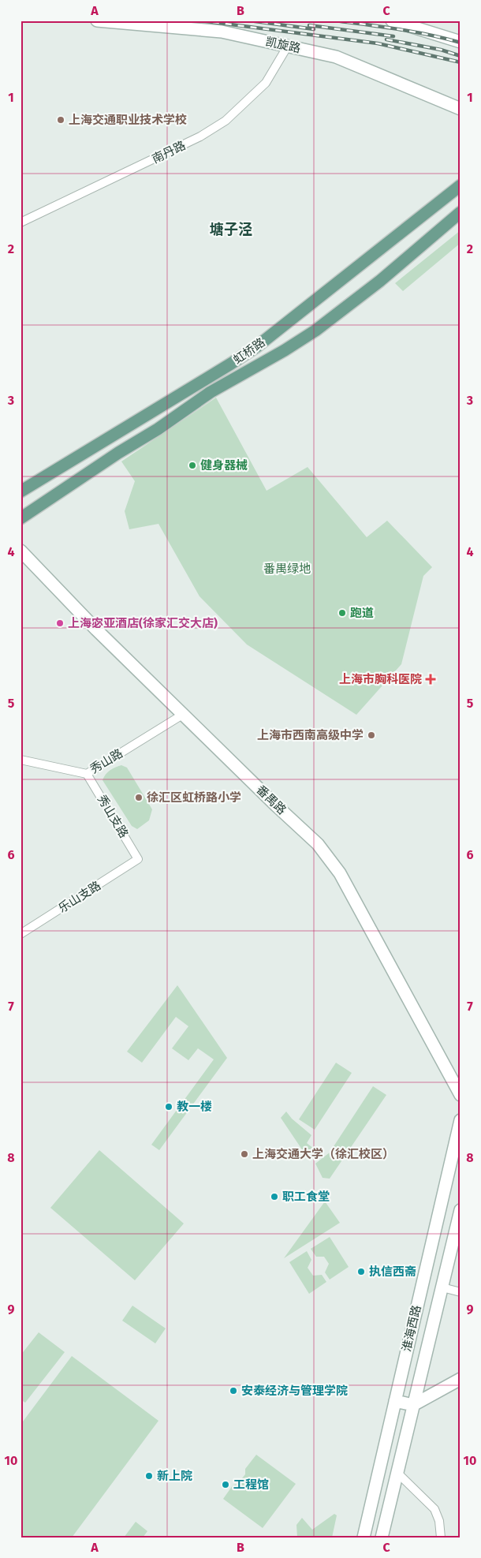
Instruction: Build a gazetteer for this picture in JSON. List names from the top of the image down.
{
  "streets": {
    "main road": ["虹桥路"],
    "street": [
      "凯旋路",
      "南丹路",
      "秀山路",
      "番禺路",
      "秀山支路",
      "乐山支路",
      "淮海西路"
    ]
  },
  "crossings": [
    ["凯旋路", "南丹路"],
    ["秀山路", "番禺路"],
    ["秀山路", "秀山支路"],
    ["秀山支路", "乐山支路"]
  ],
  "districts": ["塘子泾"],
  "parks": ["番禺绿地"],
  "places": {
    "other": [
      "上海交通职业技术学校",
      "健身器械",
      "跑道",
      "上海宓亚酒店(徐家汇交大店)",
      "上海市西南高级中学",
      "徐汇区虹桥路小学",
      "教一楼",
      "上海交通大学（徐汇校区）",
      "职工食堂",
      "执信西斋",
      "安泰经济与管理学院",
      "新上院",
      "工程馆"
    ],
    "health": ["上海市胸科医院"]
  },
  "grid": {
    "columns": ["A", "B", "C"],
    "rows": [
      "1",
      "2",
      "3",
      "4",
      "5",
      "6",
      "7",
      "8",
      "9",
      "10"
    ]
  }
}
